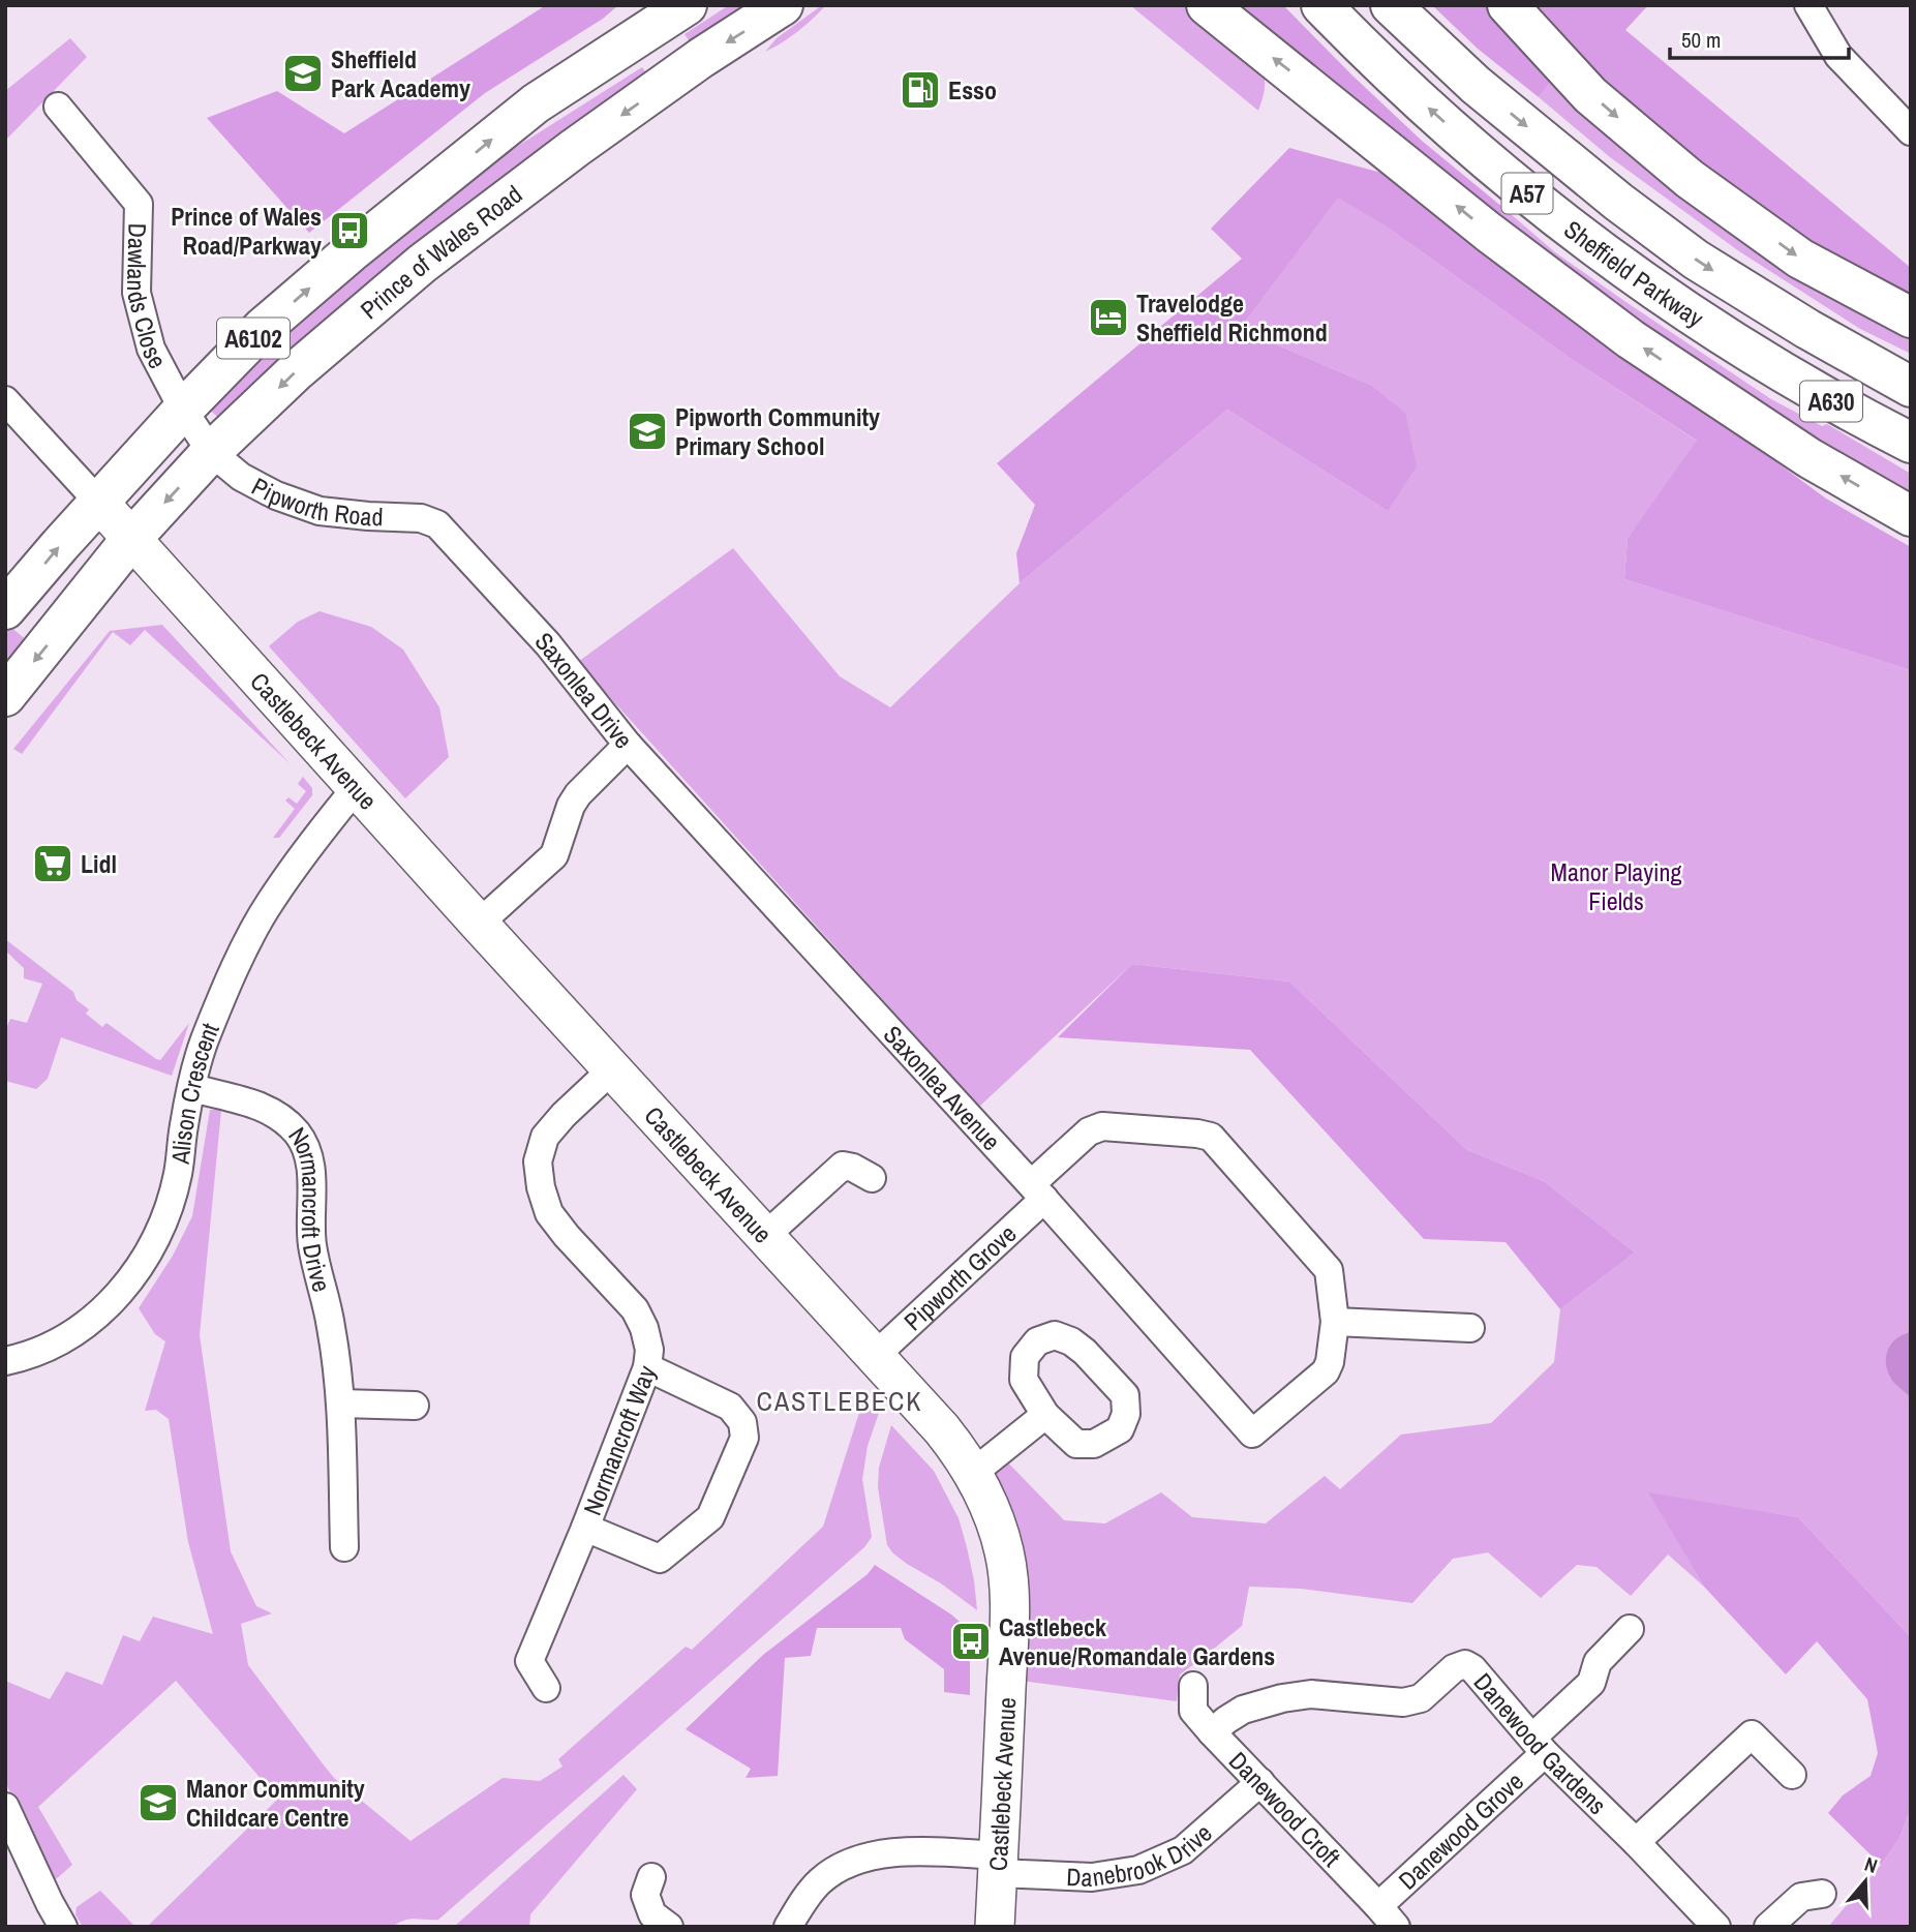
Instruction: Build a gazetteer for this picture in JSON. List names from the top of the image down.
{
  "streets": {
    "highway": [
      "A57",
      "Prince of Wales Road",
      "Sheffield Parkway",
      "A6102",
      "A630"
    ],
    "street": [
      "Dawlands Close",
      "Pipworth Road",
      "Saxonlea Drive",
      "Castlebeck Avenue",
      "Saxonlea Avenue",
      "Alison Crescent",
      "Normancroft Drive",
      "Pipworth Grove",
      "Normancroft Way",
      "Danewood Gardens",
      "Danewood Croft",
      "Danewood Grove",
      "Danebrook Drive"
    ]
  },
  "crossings": [
    ["A57", "Sheffield Parkway"],
    ["Prince of Wales Road", "Dawlands Close"],
    ["Prince of Wales Road", "Pipworth Road"],
    ["Prince of Wales Road", "Castlebeck Avenue"],
    ["Dawlands Close", "A6102"],
    ["Dawlands Close", "Pipworth Road"],
    ["Pipworth Road", "Saxonlea Drive"],
    ["Saxonlea Drive", "Castlebeck Avenue"],
    ["Saxonlea Drive", "Saxonlea Avenue"],
    ["Castlebeck Avenue", "Alison Crescent"],
    ["Castlebeck Avenue", "Pipworth Grove"],
    ["Castlebeck Avenue", "Normancroft Way"],
    ["Castlebeck Avenue", "Danebrook Drive"],
    ["Saxonlea Avenue", "Pipworth Grove"],
    ["Alison Crescent", "Normancroft Drive"],
    ["Danewood Gardens", "Danewood Croft"],
    ["Danewood Gardens", "Danewood Grove"],
    ["Danewood Croft", "Danewood Grove"],
    ["Danewood Croft", "Danebrook Drive"]
  ],
  "districts": ["CASTLEBECK"],
  "parks": ["Manor Playing Fields"],
  "places": {
    "school or university": ["Sheffield Park Academy", "Pipworth Community Primary School", "Manor Community Childcare Centre"],
    "fuel station": ["Esso"],
    "bus stop": ["Prince of Wales Road/Parkway", "Castlebeck Avenue/Romandale Gardens"],
    "hotel": ["Travelodge Sheffield Richmond"],
    "supermarket": ["Lidl"]
  },
  "scale_bar": "50 m",
  "north": "top"
}
